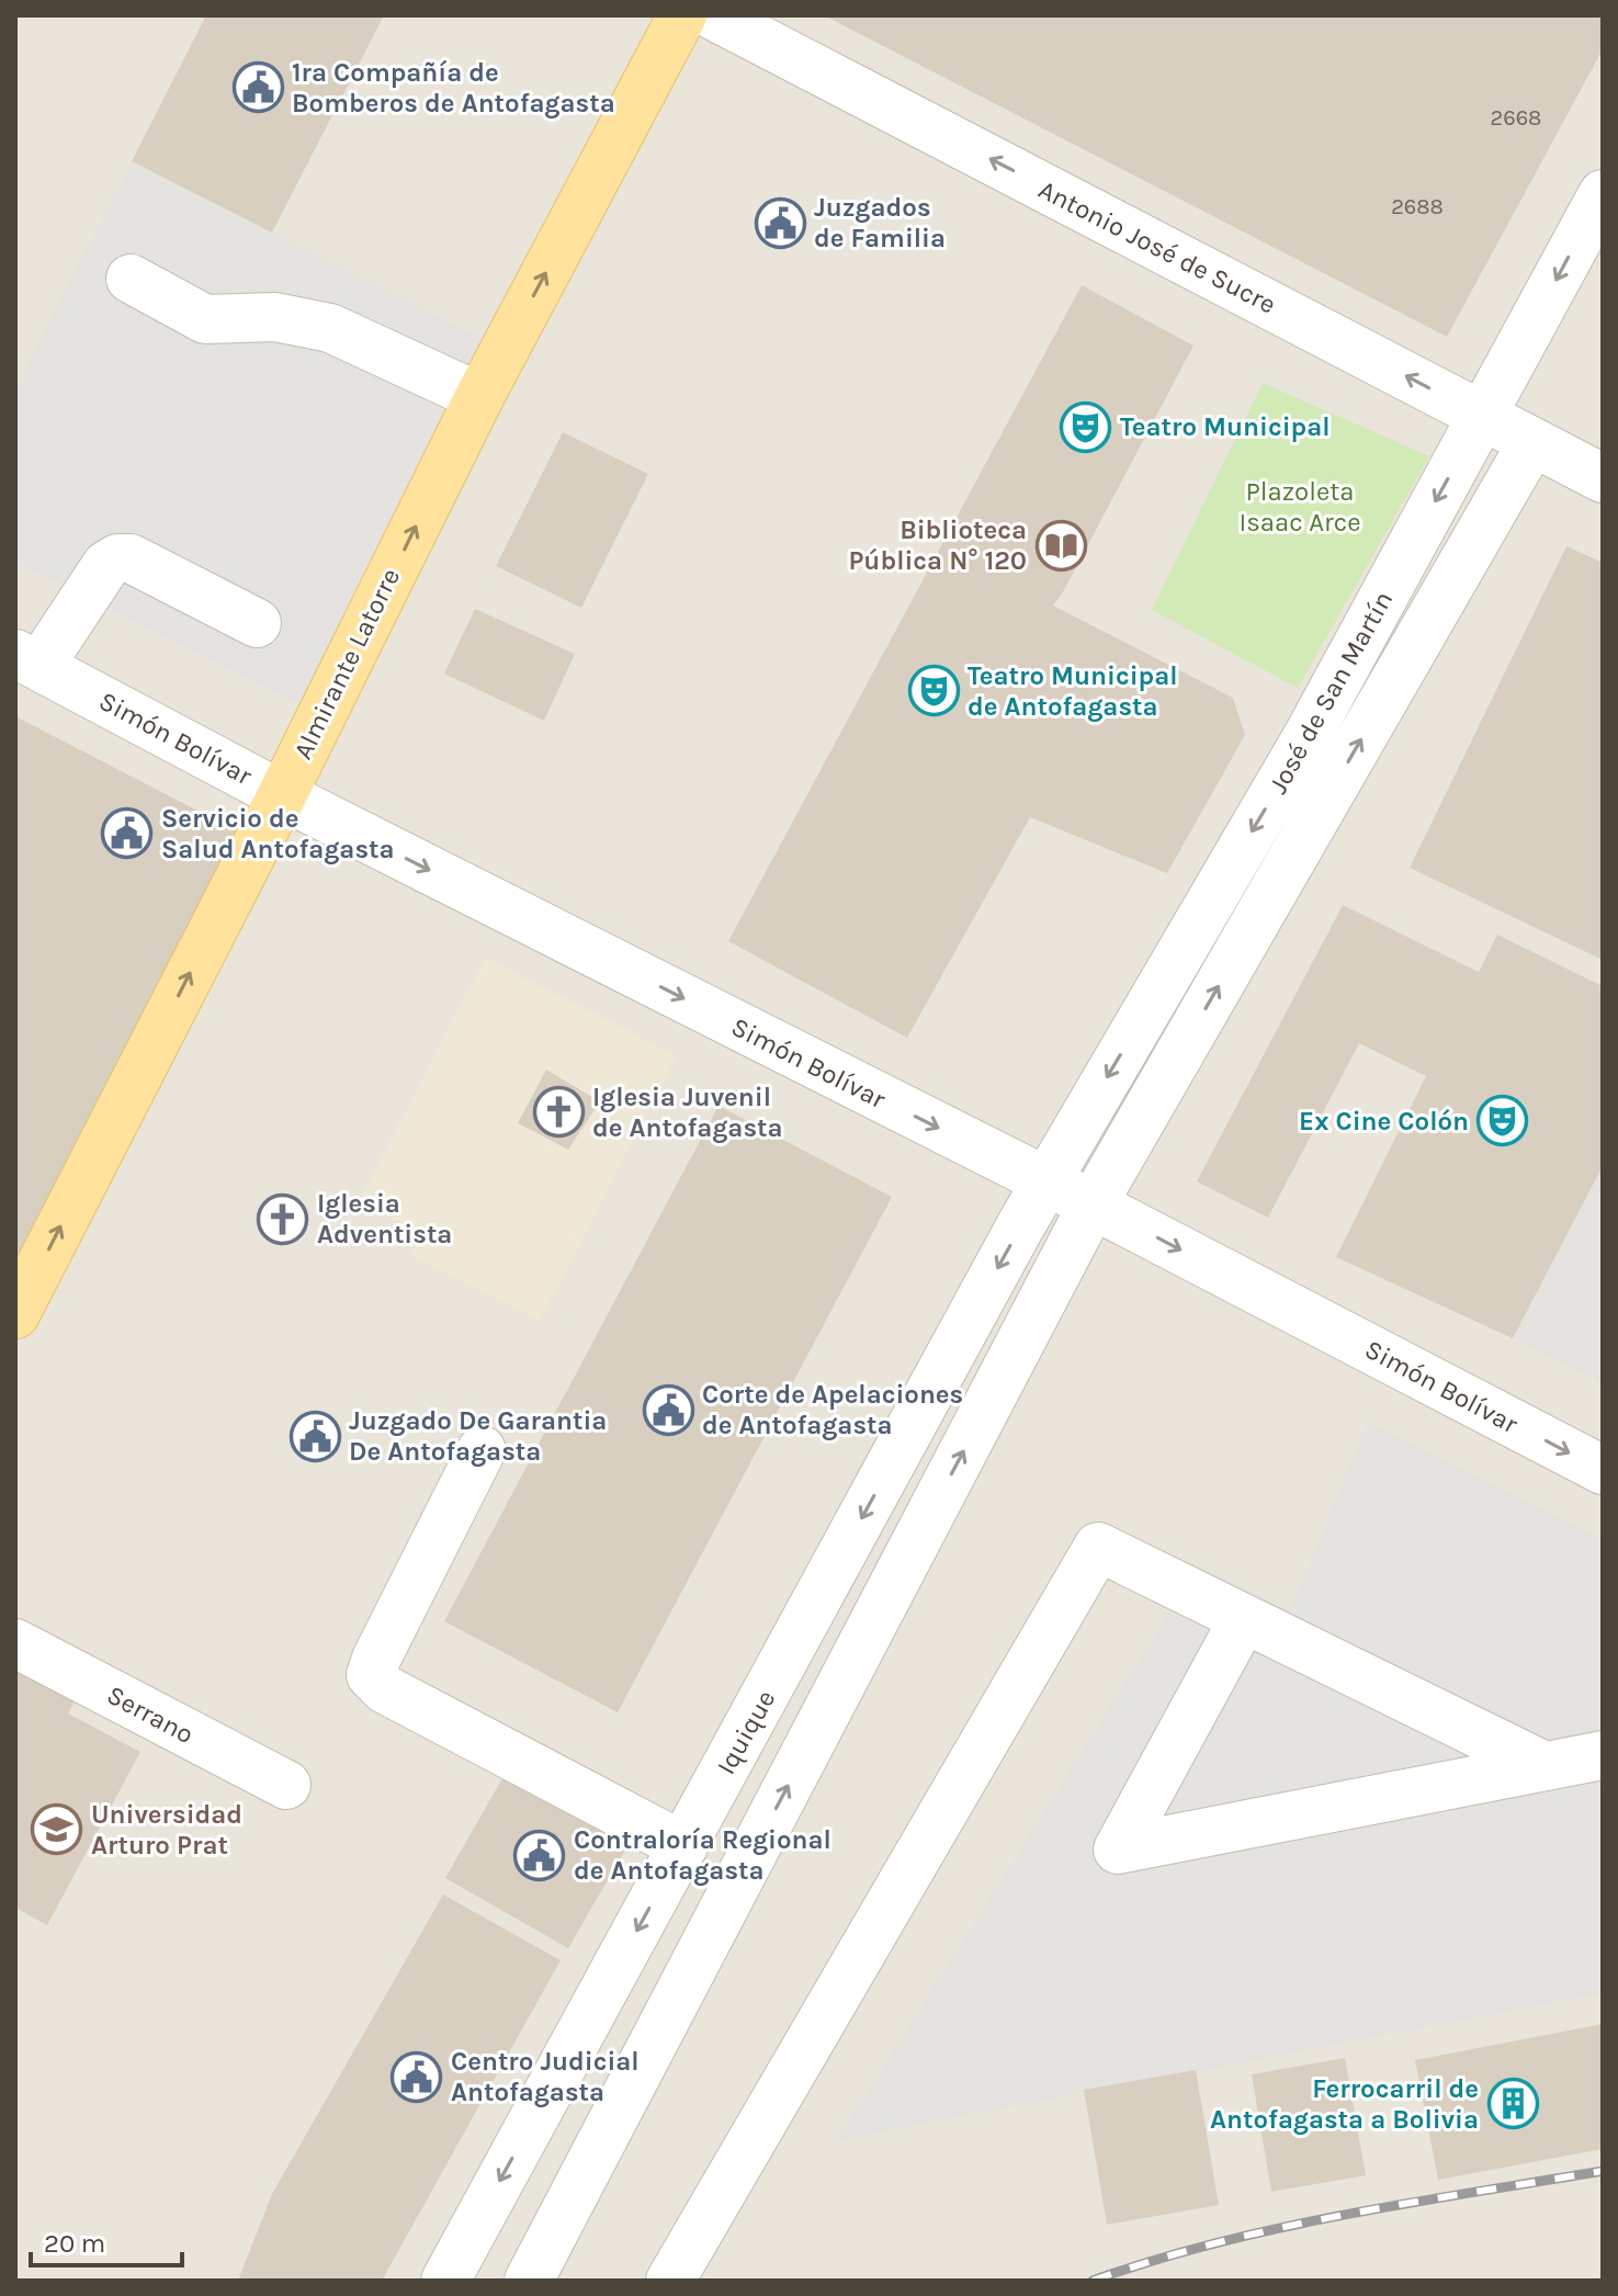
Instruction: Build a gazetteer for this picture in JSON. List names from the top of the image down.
{
  "streets": {
    "main road": ["Almirante Latorre"],
    "street": [
      "Antonio José de Sucre",
      "José de San Martín",
      "Simón Bolívar",
      "Serrano",
      "Iquique"
    ]
  },
  "crossings": [
    ["Antonio José de Sucre", "José de San Martín"],
    ["Almirante Latorre", "Simón Bolívar"],
    ["José de San Martín", "Simón Bolívar"],
    ["José de San Martín", "Iquique"],
    ["Simón Bolívar", "Iquique"]
  ],
  "one_way": ["Antonio José de Sucre", "Almirante Latorre", "Simón Bolívar"],
  "parks": ["Plazoleta Isaac Arce"],
  "places": {
    "public building": [
      "1ra Compañía de Bomberos de Antofagasta",
      "Juzgados de Familia",
      "Servicio de Salud Antofagasta",
      "Corte de Apelaciones de Antofagasta",
      "Juzgado De Garantia De Antofagasta",
      "Contraloría Regional de Antofagasta",
      "Centro Judicial Antofagasta"
    ],
    "theatre": ["Teatro Municipal", "Teatro Municipal de Antofagasta", "Ex Cine Colón"],
    "library": ["Biblioteca Pública N° 120"],
    "church": ["Iglesia Juvenil de Antofagasta", "Iglesia Adventista"],
    "school or university": ["Universidad Arturo Prat"],
    "building": ["Ferrocarril de Antofagasta a Bolivia"]
  },
  "house_numbers": ["2668", "2688"],
  "scale_bar": "20 m"
}
